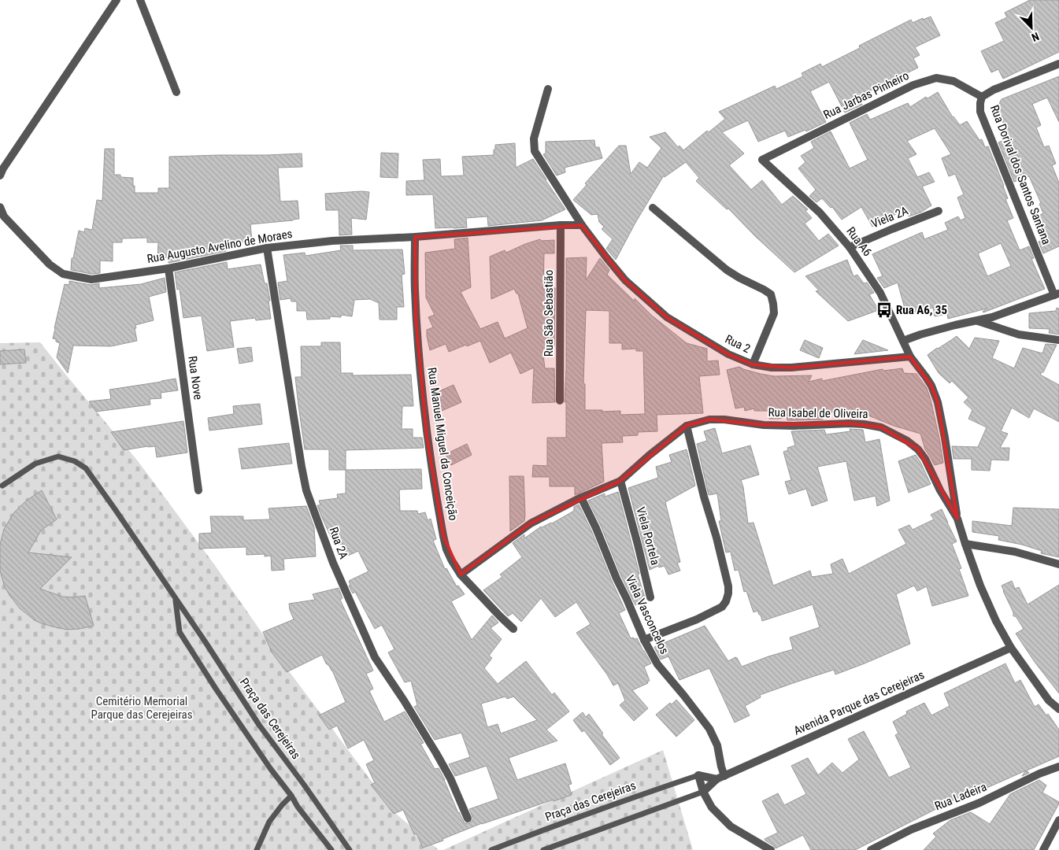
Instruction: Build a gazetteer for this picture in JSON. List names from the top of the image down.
{
  "streets": {
    "street": [
      "Rua Jarbas Pinheiro",
      "Rua Dorival dos Santos Santana",
      "Viela 2A",
      "Rua A6",
      "Rua Augusto Avelino de Moraes",
      "Rua São Sebastião",
      "Rua 2",
      "Rua Nove",
      "Rua Isabel de Oliveira",
      "Rua Manuel Miguel da Conceição",
      "Viela Portela",
      "Rua 2A",
      "Viela Vasconcelos",
      "Avenida Parque das Cerejeiras",
      "Rua Ladeira"
    ],
    "lane": ["Praça das Cerejeiras"]
  },
  "crossings": [
    ["Rua Jarbas Pinheiro", "Rua Dorival dos Santos Santana"],
    ["Rua Jarbas Pinheiro", "Rua A6"],
    ["Viela 2A", "Rua A6"],
    ["Rua A6", "Rua 2"],
    ["Rua Augusto Avelino de Moraes", "Rua São Sebastião"],
    ["Rua Augusto Avelino de Moraes", "Rua 2"],
    ["Rua Augusto Avelino de Moraes", "Rua Nove"],
    ["Rua Augusto Avelino de Moraes", "Rua Manuel Miguel da Conceição"],
    ["Rua Augusto Avelino de Moraes", "Rua 2A"],
    ["Rua Isabel de Oliveira", "Rua Manuel Miguel da Conceição"],
    ["Rua Isabel de Oliveira", "Viela Portela"],
    ["Rua Isabel de Oliveira", "Viela Vasconcelos"],
    ["Rua Isabel de Oliveira", "Avenida Parque das Cerejeiras"],
    ["Viela Vasconcelos", "Avenida Parque das Cerejeiras"]
  ],
  "parks": ["Cemitério Memorial Parque das Cerejeiras"],
  "places": {
    "bus stop": ["Rua A6, 35"]
  },
  "north": "bottom right"
}
